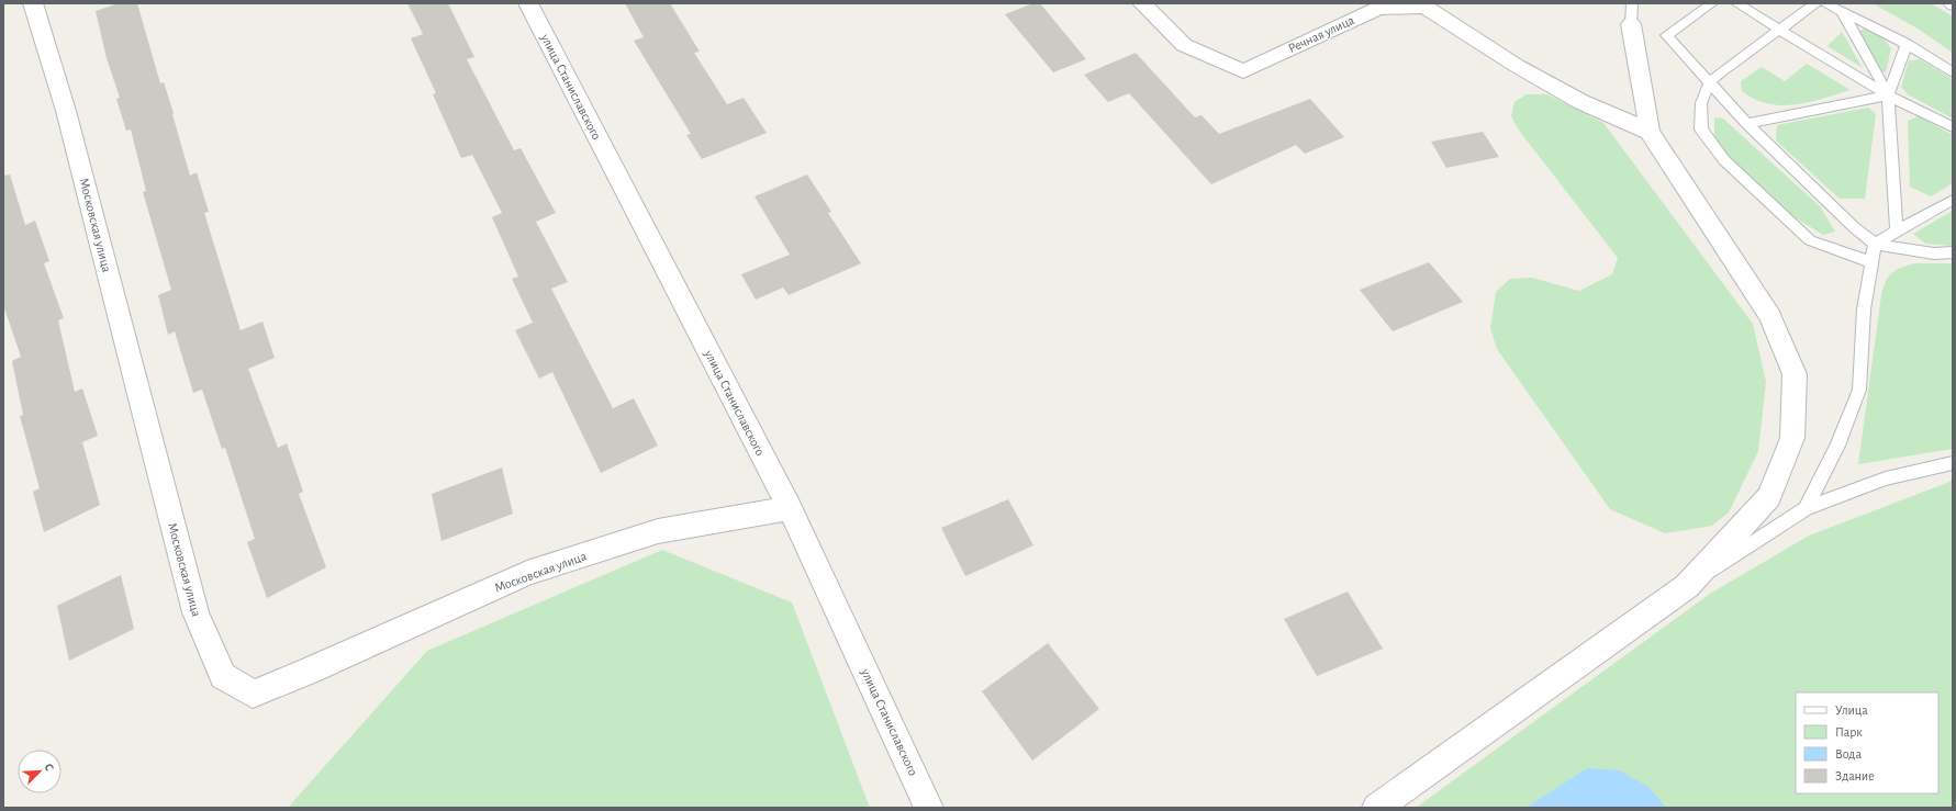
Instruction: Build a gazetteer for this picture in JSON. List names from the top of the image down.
{
  "streets": {
    "street": ["Речная улица", "улица Станиславского", "Московская улица"]
  },
  "crossings": [
    ["улица Станиславского", "Московская улица"]
  ],
  "legend": [
    "Улица",
    "Парк",
    "Вода",
    "Здание"
  ],
  "north": "top right"
}
